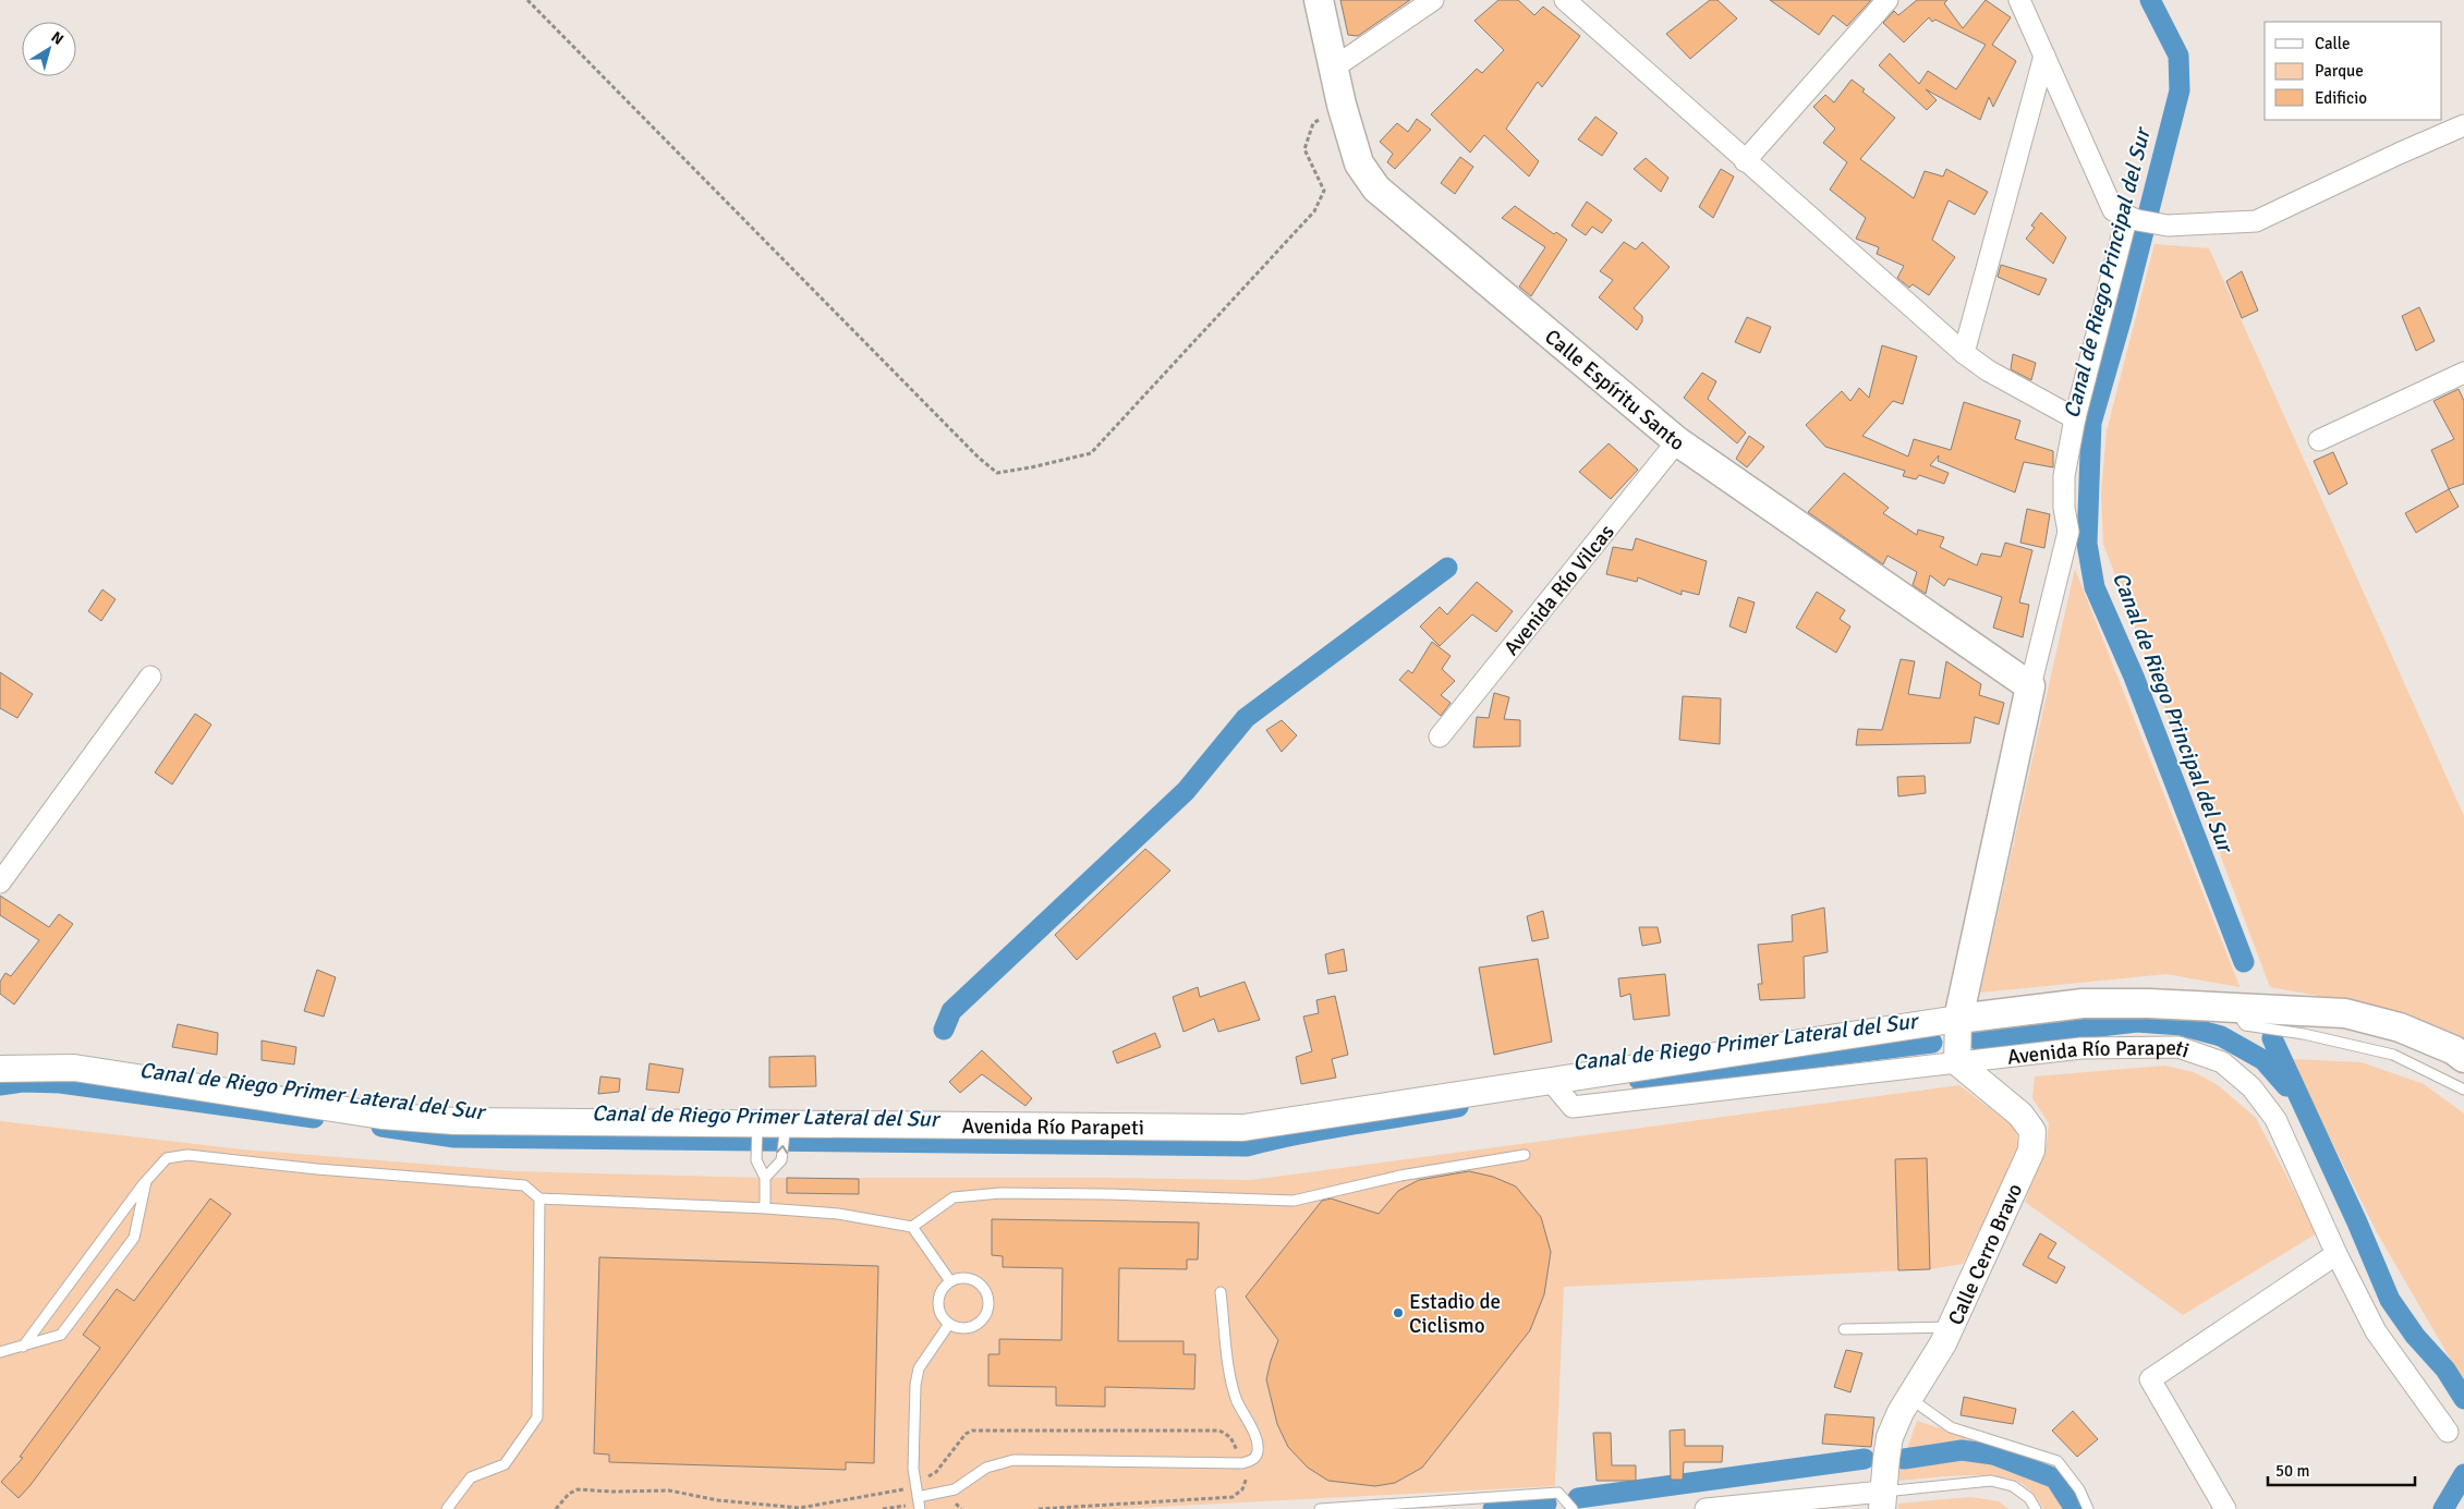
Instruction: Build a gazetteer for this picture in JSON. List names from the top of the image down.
{
  "streets": {
    "main road": ["Calle Espíritu Santo", "Avenida Río Parapeti"],
    "street": ["Avenida Río Vilcas", "Calle Cerro Bravo"]
  },
  "crossings": [
    ["Calle Espíritu Santo", "Avenida Río Vilcas"],
    ["Avenida Río Parapeti", "Calle Cerro Bravo"]
  ],
  "water": ["Canal de Riego Principal del Sur", "Canal de Riego Primer Lateral del Sur"],
  "places": ["Estadio de Ciclismo"],
  "legend": ["Calle", "Parque", "Edificio"],
  "scale_bar": "50 m",
  "north": "top right"
}
